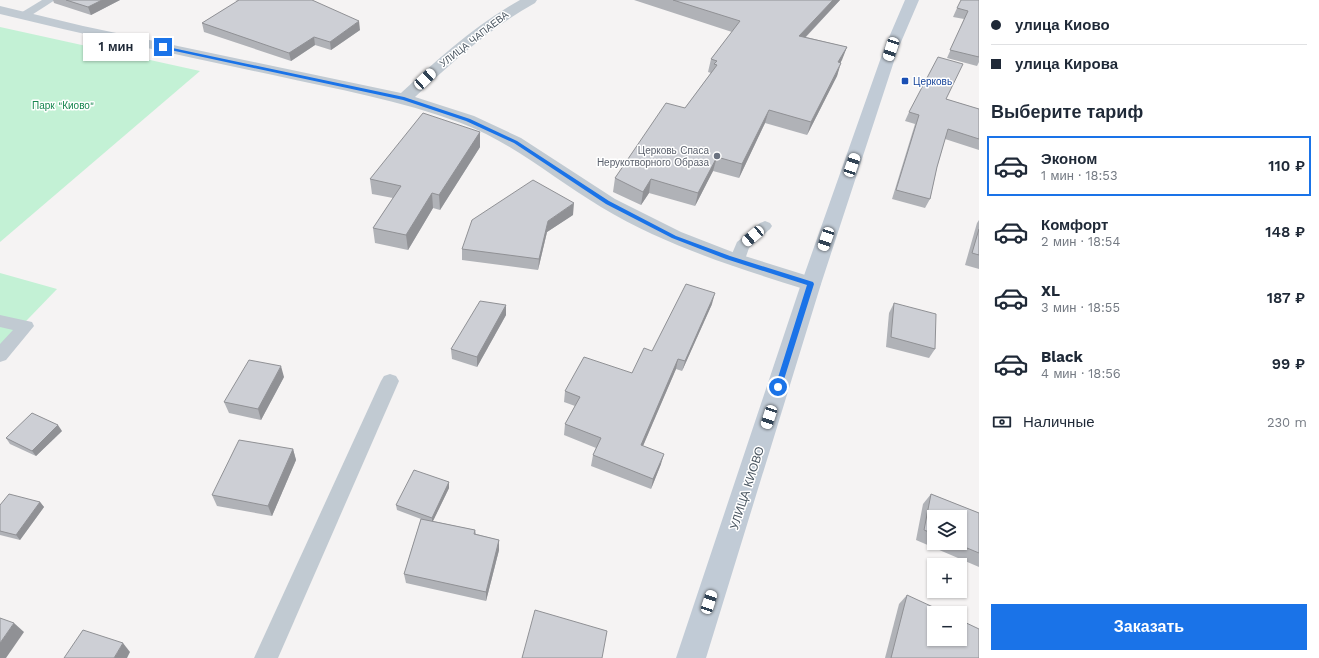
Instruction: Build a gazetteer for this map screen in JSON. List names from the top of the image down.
{
  "streets": {
    "main road": ["УЛИЦА КИОВО"],
    "street": ["УЛИЦА ЧАПАЕВА"]
  },
  "parks": ["Парк \"Киово\""],
  "places": {
    "transit": ["Церковь"],
    "other": ["Церковь Спаса Нерукотворного Образа"]
  },
  "page": {
    "banner": ["улица Киово", "улица Кирова"],
    "bubble": "1 мин",
    "heading": "Выберите тариф",
    "list": [
      {
        "name": "Эконом",
        "note": "1 мин · 18:53",
        "value": "110 ₽"
      },
      {
        "name": "Комфорт",
        "note": "2 мин · 18:54",
        "value": "148 ₽"
      },
      {
        "name": "XL",
        "note": "3 мин · 18:55",
        "value": "187 ₽"
      },
      {
        "name": "Black",
        "note": "4 мин · 18:56",
        "value": "99 ₽"
      }
    ],
    "pay": ["Наличные", "230 m"],
    "map_buttons": ["+", "−"],
    "buttons": "Заказать"
  }
}
